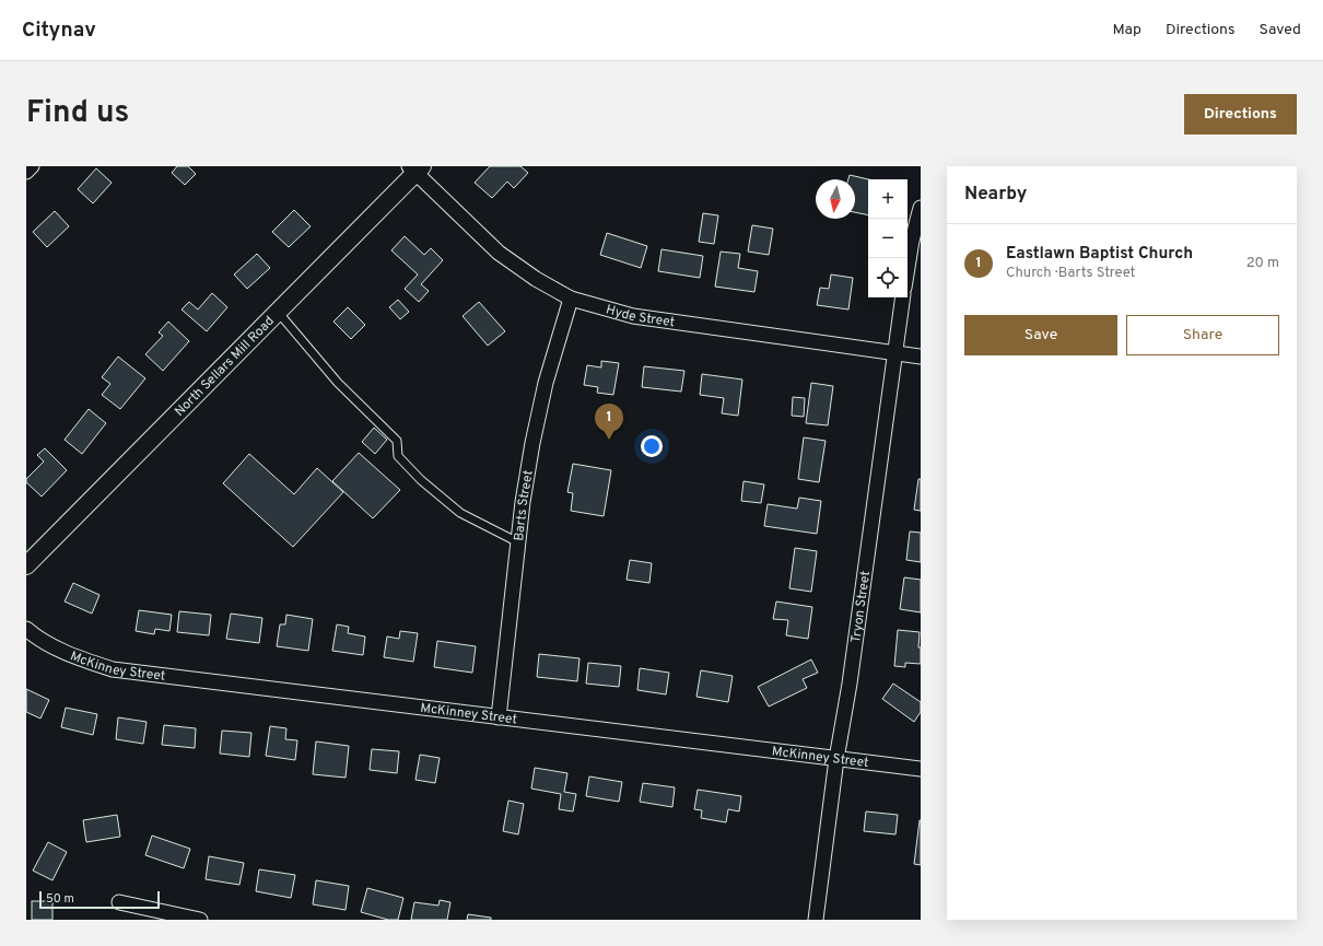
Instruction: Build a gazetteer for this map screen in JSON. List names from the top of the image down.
{
  "streets": {
    "street": [
      "Hyde Street",
      "North Sellars Mill Road",
      "Barts Street",
      "Tryon Street",
      "McKinney Street"
    ]
  },
  "crossings": [
    ["Hyde Street", "North Sellars Mill Road"],
    ["Hyde Street", "Barts Street"],
    ["Hyde Street", "Tryon Street"],
    ["Barts Street", "McKinney Street"],
    ["Tryon Street", "McKinney Street"]
  ],
  "scale_bar": "50 m",
  "north": "bottom",
  "page": {
    "header": "Citynav",
    "nav": ["Map", "Directions", "Saved"],
    "title": "Find us",
    "buttons": [
      "Directions",
      ["Save", "Share"]
    ],
    "heading": "Nearby",
    "map_buttons": ["+", "−"],
    "list": [
      {
        "mark": "1",
        "name": "Eastlawn Baptist Church",
        "note": "Church · Barts Street",
        "value": "20 m"
      }
    ],
    "pins": "1",
    "scale": "50 m"
  }
}
